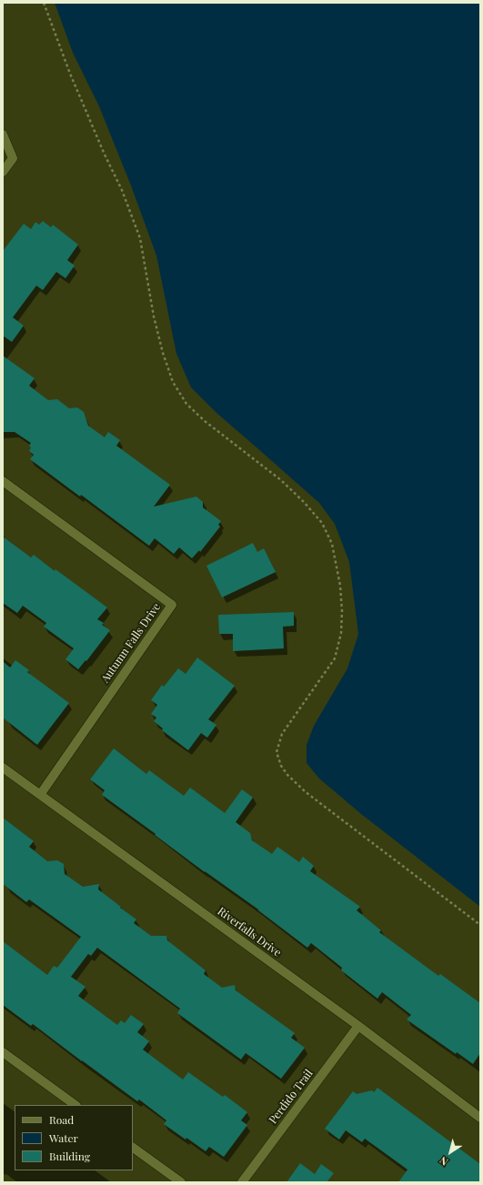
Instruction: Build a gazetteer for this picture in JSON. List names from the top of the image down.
{
  "streets": {
    "street": ["Autumn Falls Drive", "Riverfalls Drive", "Perdido Trail"]
  },
  "crossings": [
    ["Autumn Falls Drive", "Riverfalls Drive"],
    ["Riverfalls Drive", "Perdido Trail"]
  ],
  "legend": ["Road", "Water", "Building"],
  "north": "bottom left"
}
